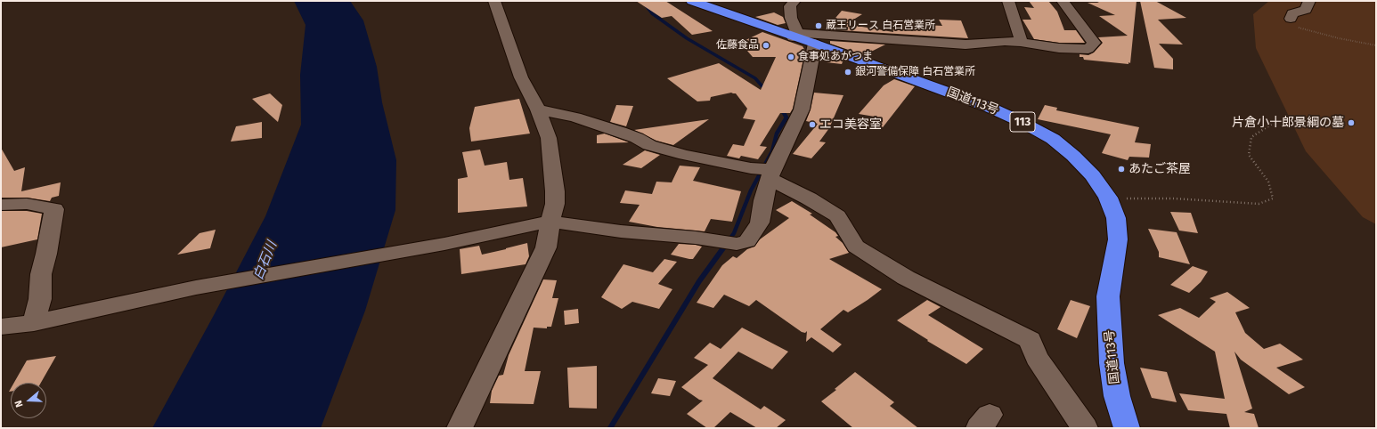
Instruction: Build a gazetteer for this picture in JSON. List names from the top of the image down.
{
  "streets": {
    "highway": ["国道113号", "113"]
  },
  "water": ["白石川"],
  "places": [
    "蔵王リース 白石営業所",
    "佐藤食品",
    "食事処あがつま",
    "銀河警備保障 白石営業所",
    "片倉小十郎景綱の墓",
    "エコ美容室",
    "あたご茶屋"
  ],
  "north": "left"
}
